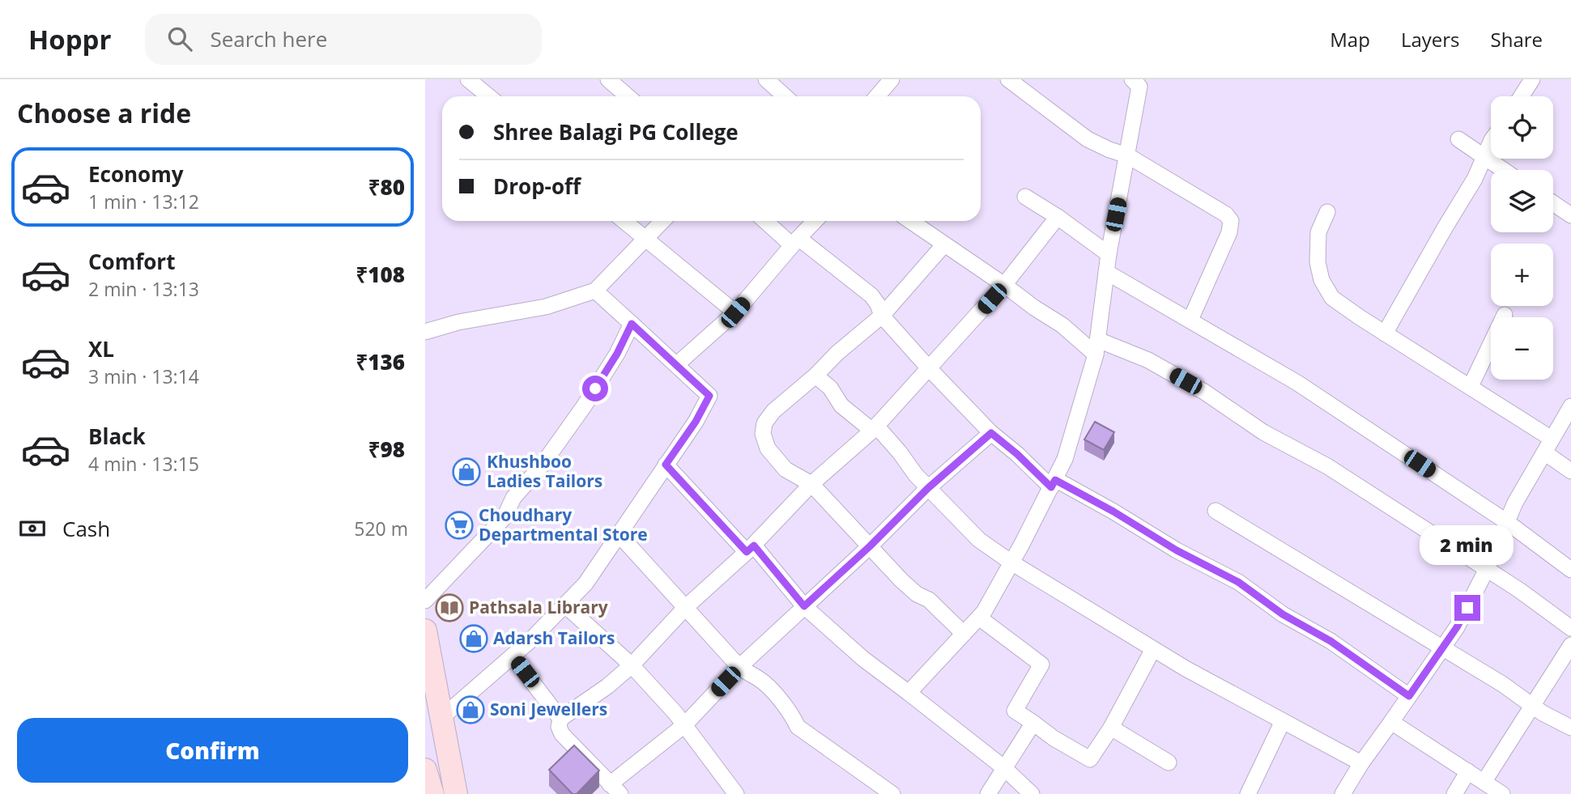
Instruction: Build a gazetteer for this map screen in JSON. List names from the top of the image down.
{
  "places": {
    "shop": ["Khushboo Ladies Tailors", "Adarsh Tailors", "Soni Jewellers"],
    "supermarket": ["Choudhary Departmental Store"],
    "library": ["Pathsala Library"]
  },
  "page": {
    "header": "Hoppr",
    "search": "Search here",
    "nav": ["Map", "Layers", "Share"],
    "heading": "Choose a ride",
    "map_buttons": ["+", "−"],
    "banner": ["Shree Balagi PG College", "Drop-off"],
    "list": [
      {
        "name": "Economy",
        "note": "1 min · 13:12",
        "value": "₹80"
      },
      {
        "name": "Comfort",
        "note": "2 min · 13:13",
        "value": "₹108"
      },
      {
        "name": "XL",
        "note": "3 min · 13:14",
        "value": "₹136"
      },
      {
        "name": "Black",
        "note": "4 min · 13:15",
        "value": "₹98"
      }
    ],
    "pay": ["Cash", "520 m"],
    "bubble": "2 min",
    "buttons": "Confirm"
  }
}
